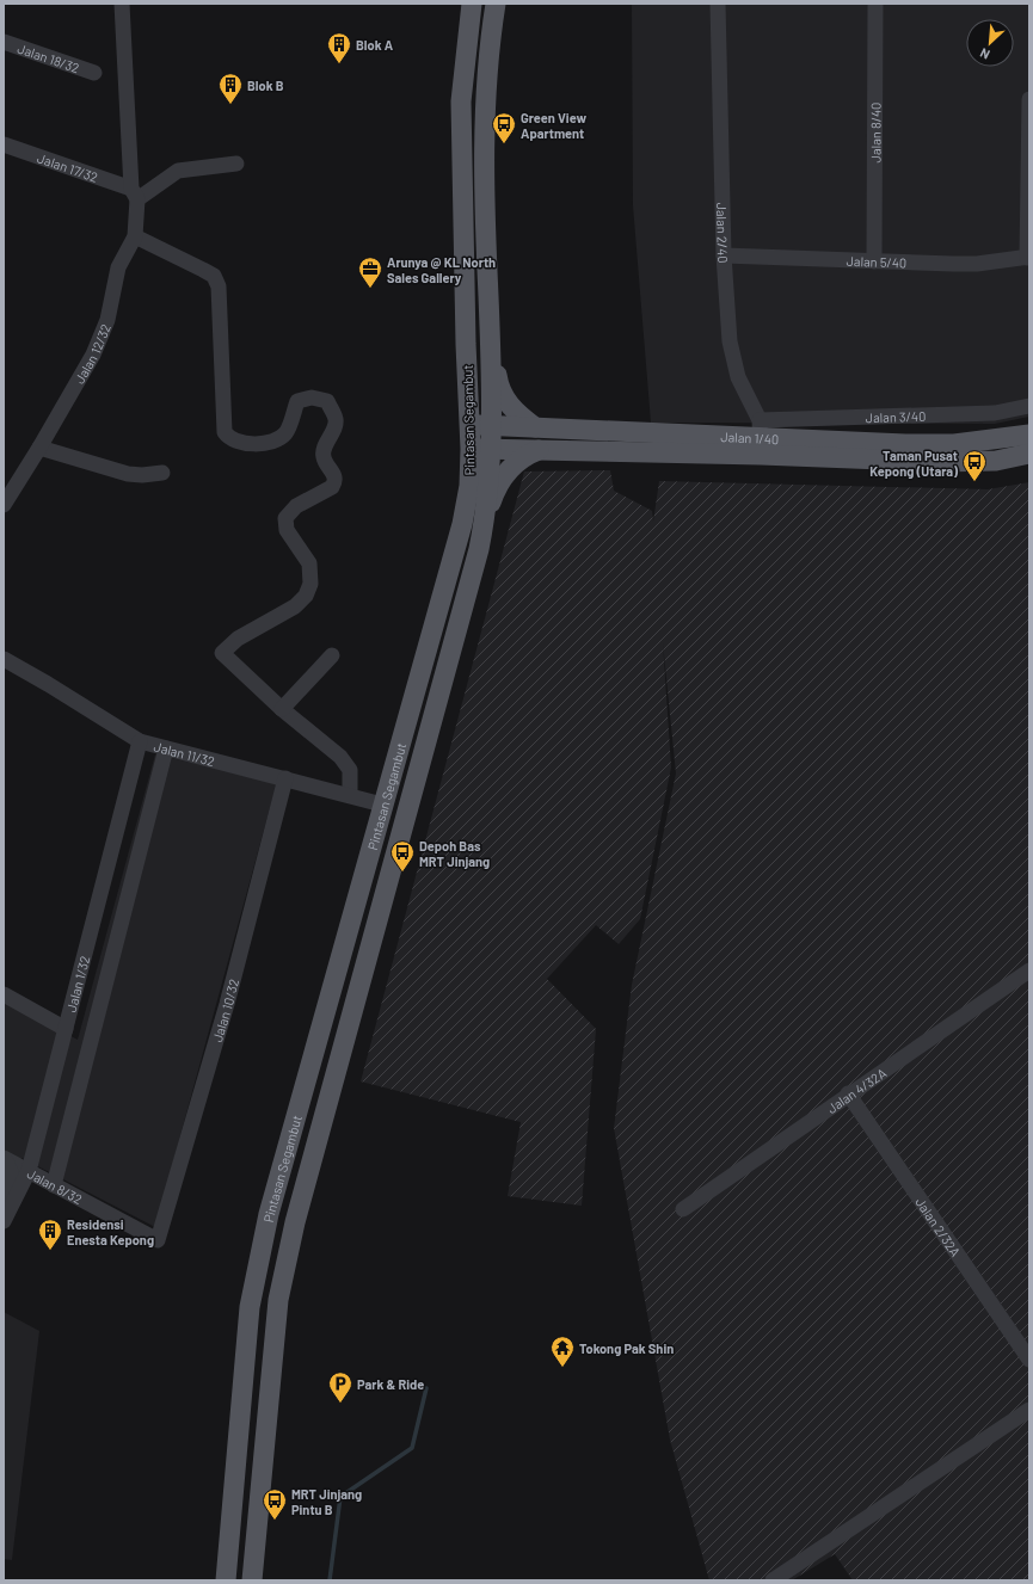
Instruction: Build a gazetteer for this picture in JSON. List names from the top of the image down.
{
  "streets": {
    "main road": ["Pintasan Segambut", "Jalan 1/40"],
    "street": [
      "Jalan 18/32",
      "Jalan 8/40",
      "Jalan 17/32",
      "Jalan 2/40",
      "Jalan 5/40",
      "Jalan 12/32",
      "Jalan 3/40",
      "Jalan 11/32",
      "Jalan 1/32",
      "Jalan 10/32",
      "Jalan 4/32A",
      "Jalan 8/32",
      "Jalan 2/32A"
    ]
  },
  "crossings": [
    ["Jalan 8/40", "Jalan 5/40"],
    ["Jalan 17/32", "Jalan 12/32"],
    ["Jalan 2/40", "Jalan 5/40"],
    ["Jalan 2/40", "Jalan 3/40"],
    ["Jalan 2/40", "Jalan 1/40"],
    ["Jalan 3/40", "Jalan 1/40"],
    ["Pintasan Segambut", "Jalan 1/40"],
    ["Pintasan Segambut", "Jalan 11/32"],
    ["Jalan 11/32", "Jalan 1/32"],
    ["Jalan 11/32", "Jalan 10/32"],
    ["Jalan 1/32", "Jalan 8/32"],
    ["Jalan 10/32", "Jalan 8/32"],
    ["Jalan 4/32A", "Jalan 2/32A"]
  ],
  "places": {
    "building": ["Blok A", "Blok B", "Residensi Enesta Kepong"],
    "bus stop": [
      "Green View Apartment",
      "Taman Pusat Kepong (Utara)",
      "Depoh Bas MRT Jinjang",
      "MRT Jinjang Pintu B"
    ],
    "office": ["Arunya @ KL North Sales Gallery"],
    "temple": ["Tokong Pak Shin"],
    "parking": ["Park & Ride"]
  },
  "north": "bottom left"
}
